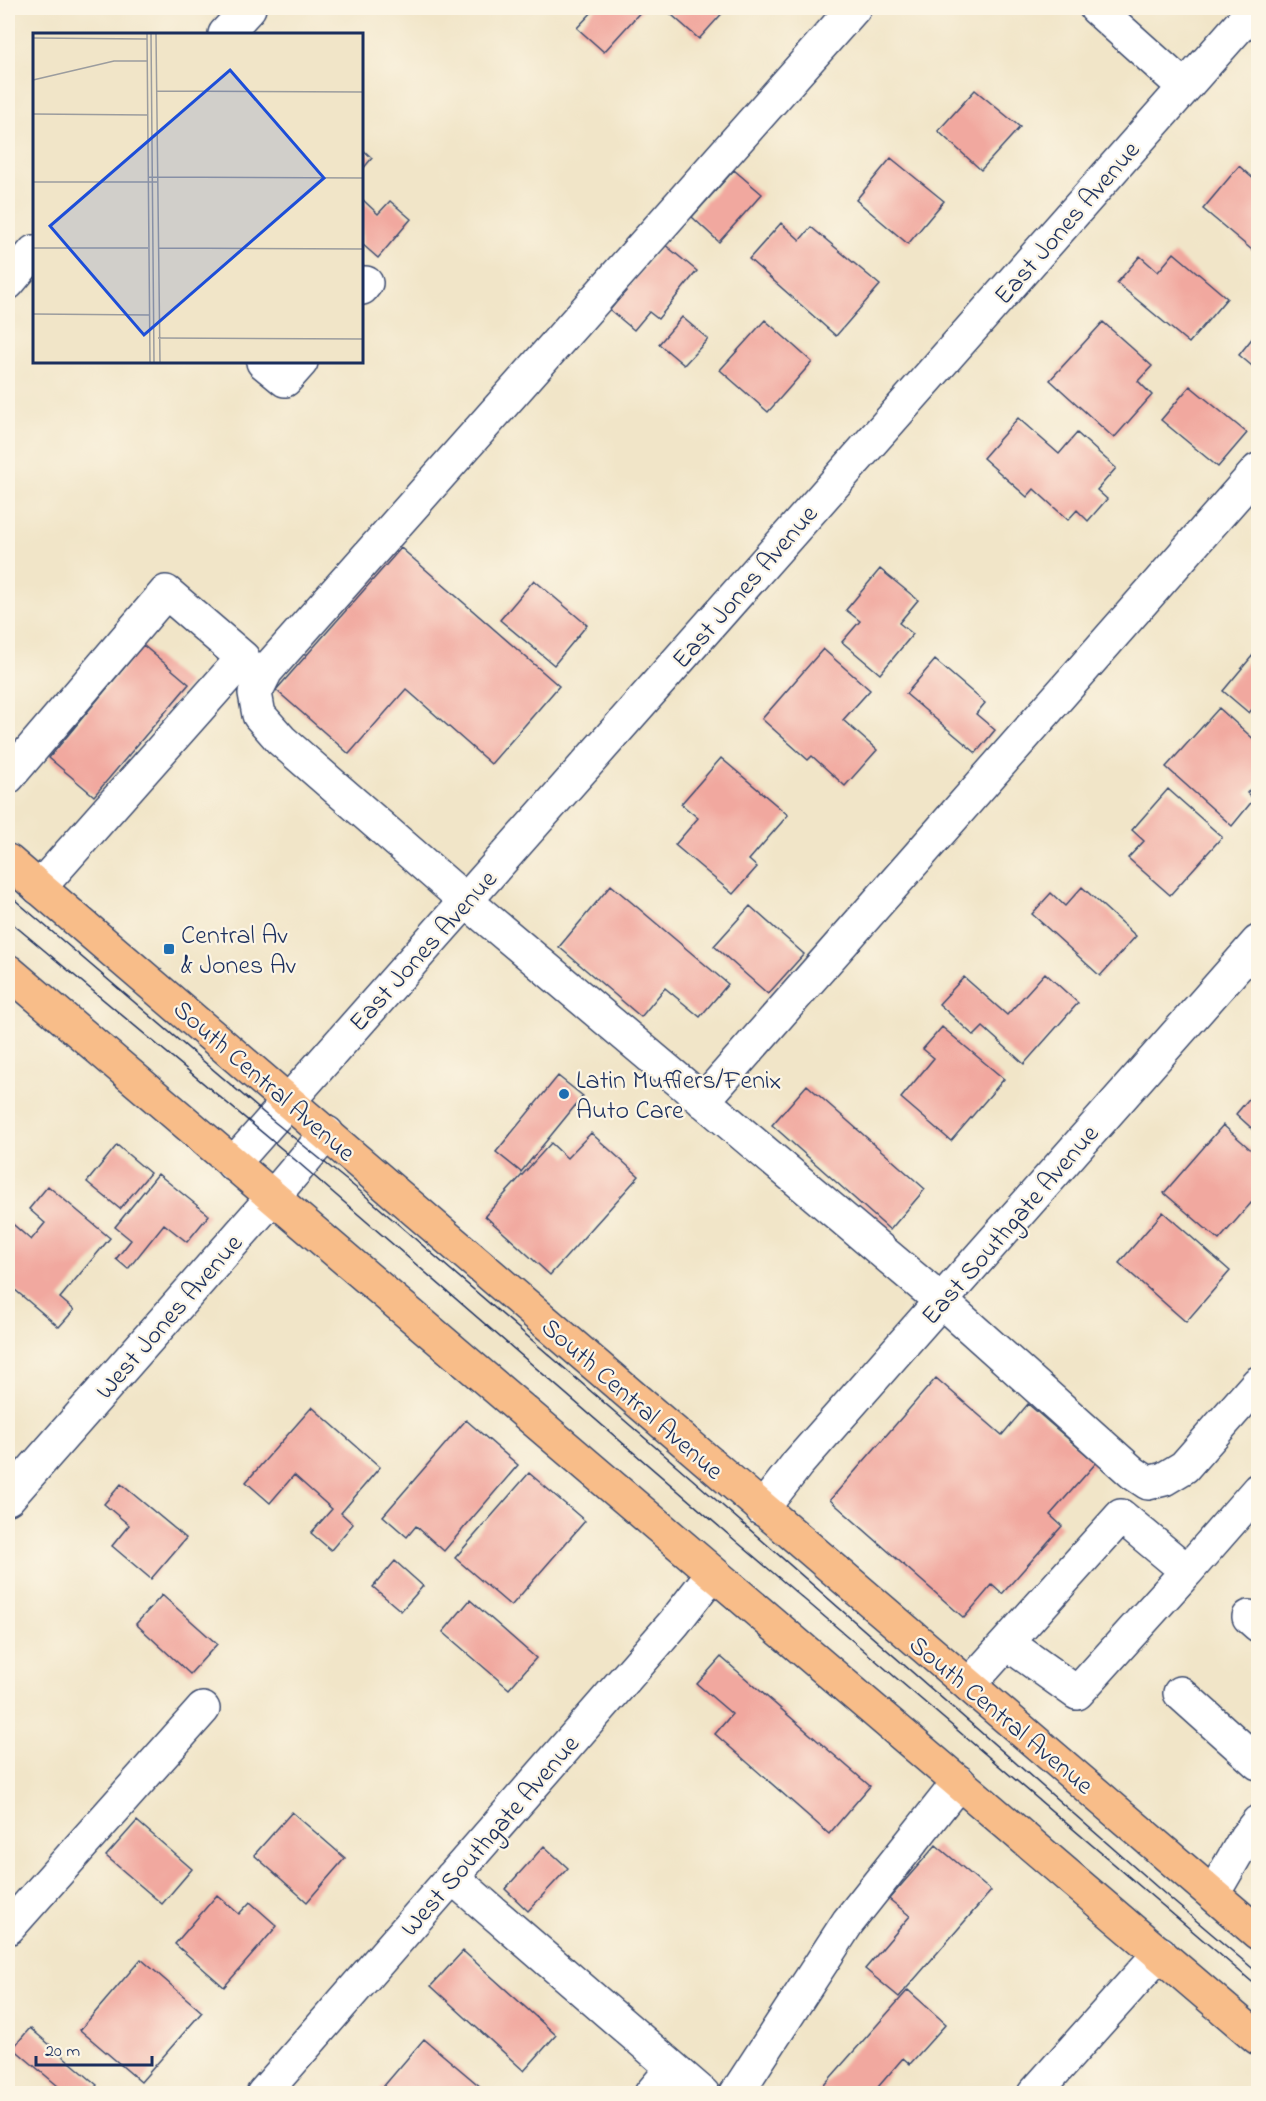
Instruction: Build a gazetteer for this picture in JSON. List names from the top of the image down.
{
  "streets": {
    "main road": ["South Central Avenue"],
    "street": [
      "East Jones Avenue",
      "East Southgate Avenue",
      "West Jones Avenue",
      "West Southgate Avenue"
    ]
  },
  "crossings": [
    ["East Jones Avenue", "South Central Avenue"],
    ["South Central Avenue", "East Southgate Avenue"],
    ["South Central Avenue", "West Jones Avenue"]
  ],
  "places": {
    "transit": ["Central Av & Jones Av"],
    "other": ["Latin Mufflers/Fenix Auto Care"]
  },
  "scale_bar": "20 m"
}
